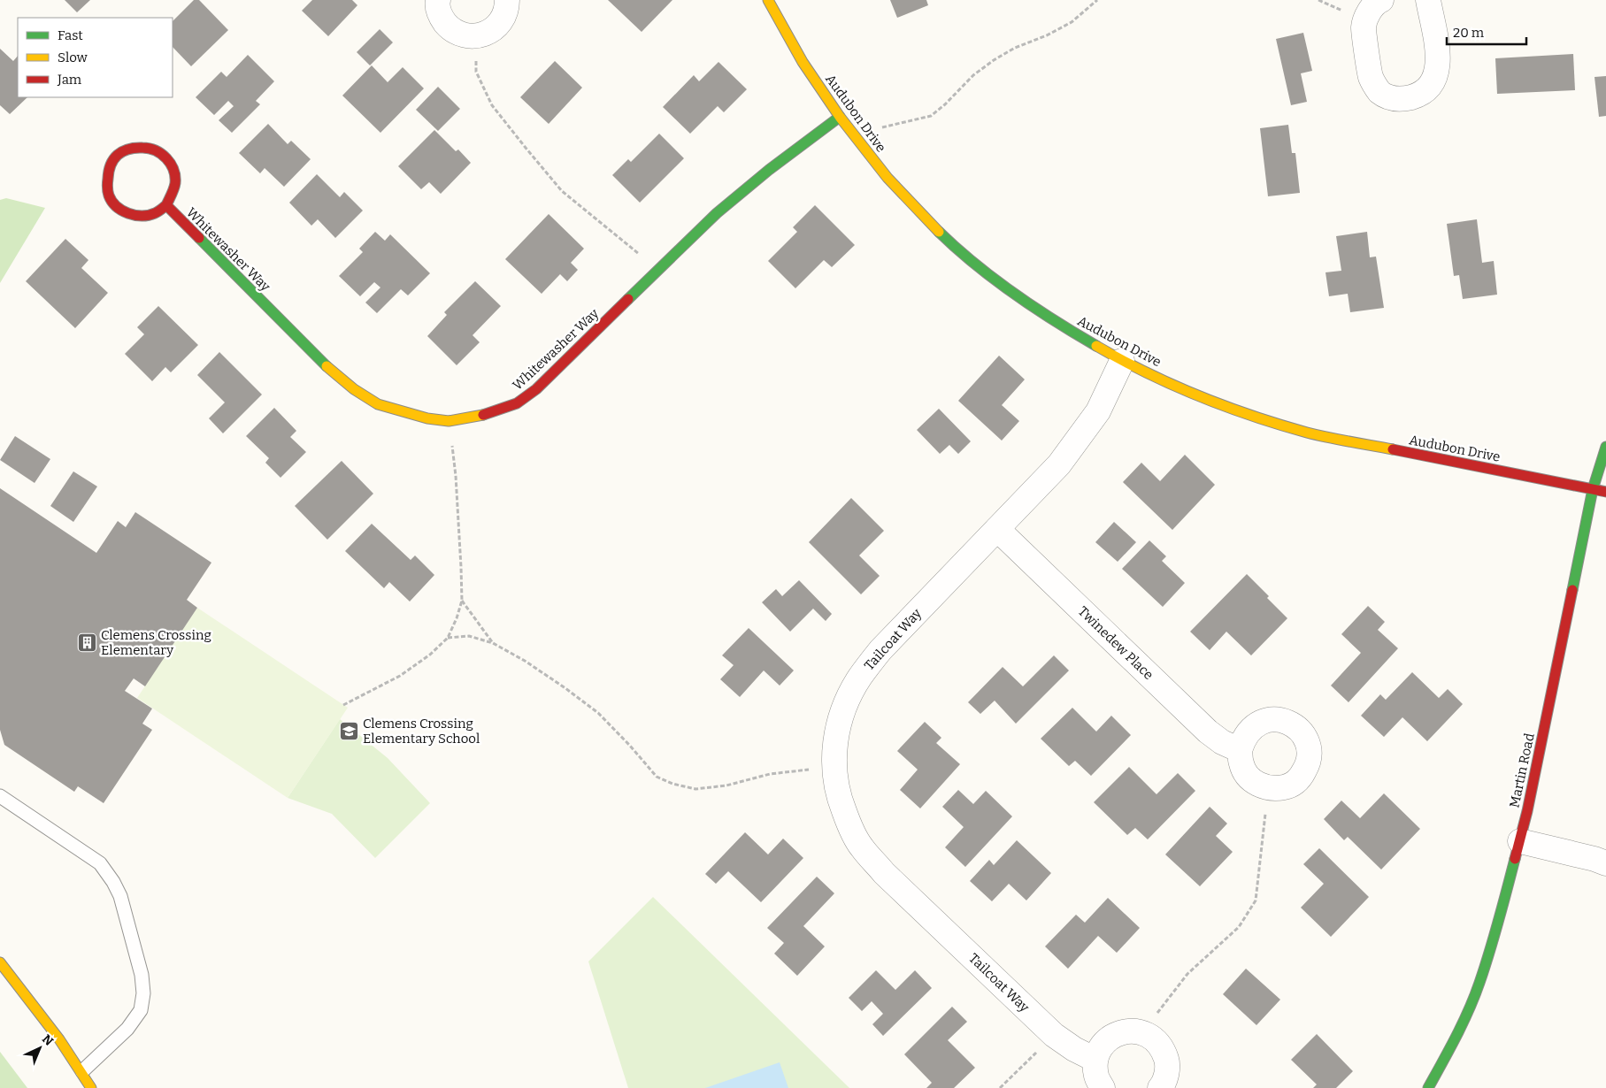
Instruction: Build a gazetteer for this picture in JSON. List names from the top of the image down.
{
  "streets": {
    "street": [
      "Audubon Drive",
      "Whitewasher Way",
      "Tailcoat Way",
      "Twinedew Place",
      "Martin Road"
    ]
  },
  "crossings": [
    ["Audubon Drive", "Whitewasher Way"],
    ["Audubon Drive", "Tailcoat Way"],
    ["Audubon Drive", "Martin Road"],
    ["Tailcoat Way", "Twinedew Place"]
  ],
  "places": {
    "building": ["Clemens Crossing Elementary"],
    "school or university": ["Clemens Crossing Elementary School"]
  },
  "legend": ["Fast", "Slow", "Jam"],
  "scale_bar": "20 m",
  "north": "top right"
}
